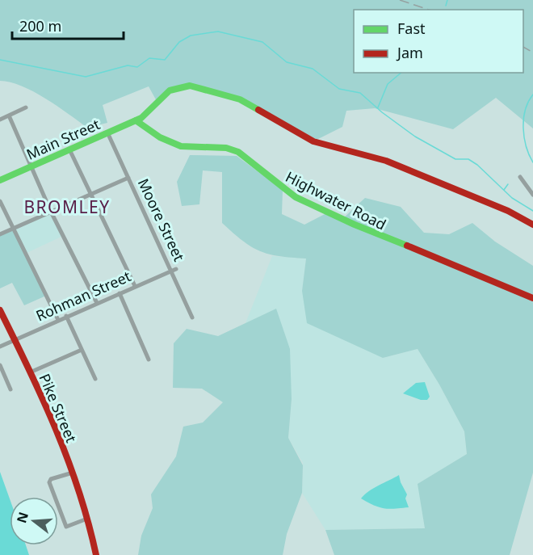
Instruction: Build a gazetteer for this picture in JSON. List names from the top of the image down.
{
  "streets": {
    "street": [
      "Main Street",
      "Highwater Road",
      "Moore Street",
      "Rohman Street",
      "Pike Street"
    ]
  },
  "crossings": [
    ["Main Street", "Highwater Road"],
    ["Main Street", "Moore Street"],
    ["Moore Street", "Rohman Street"],
    ["Rohman Street", "Pike Street"]
  ],
  "districts": ["BROMLEY"],
  "legend": ["Fast", "Jam"],
  "scale_bar": "200 m",
  "north": "left"
}
